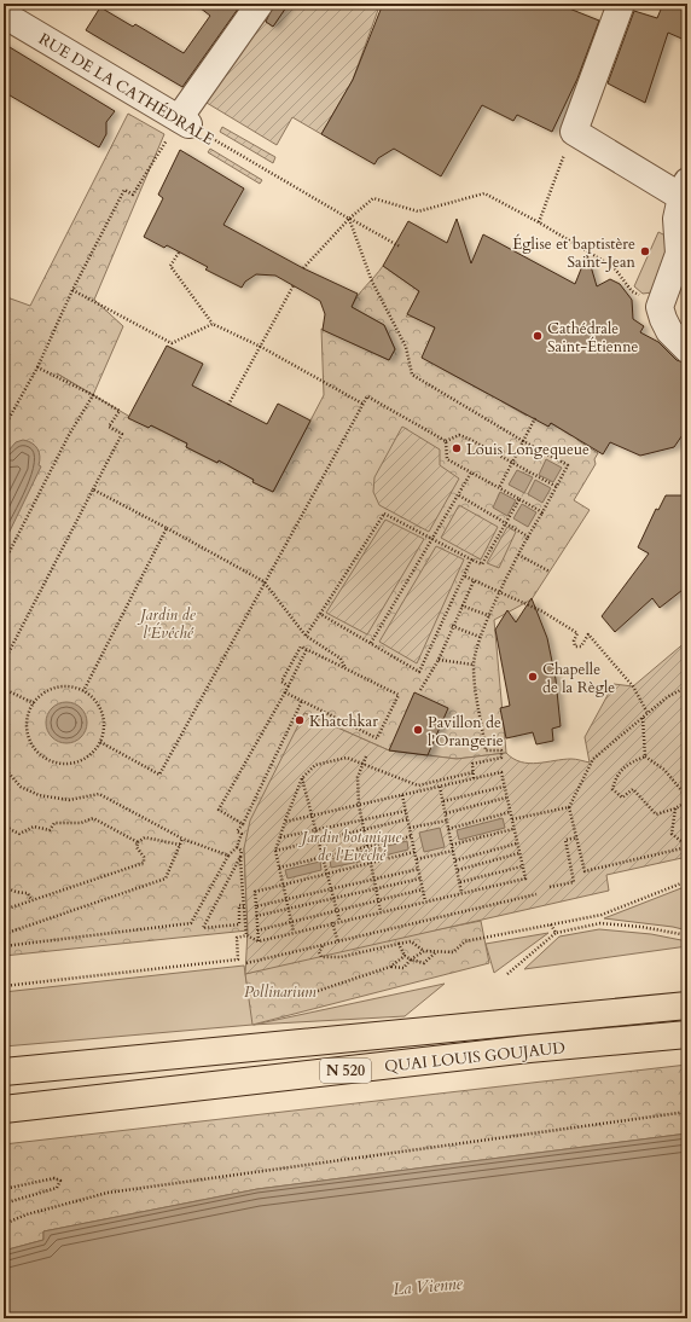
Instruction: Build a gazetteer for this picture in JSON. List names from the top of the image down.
{
  "streets": {
    "main road": ["QUAI LOUIS GOUJAUD", "N 520"],
    "street": ["RUE DE LA CATHÉDRALE"]
  },
  "water": ["La Vienne"],
  "parks": ["Jardin de l'Évêché", "Jardin botanique de l'Evêché", "Pollinarium"],
  "places": [
    "Église et baptistère Saint-Jean",
    "Cathédrale Saint-Étienne",
    "Louis Longequeue",
    "Chapelle de la Règle",
    "Khatchkar",
    "Pavillon de l'Orangerie"
  ]
}
